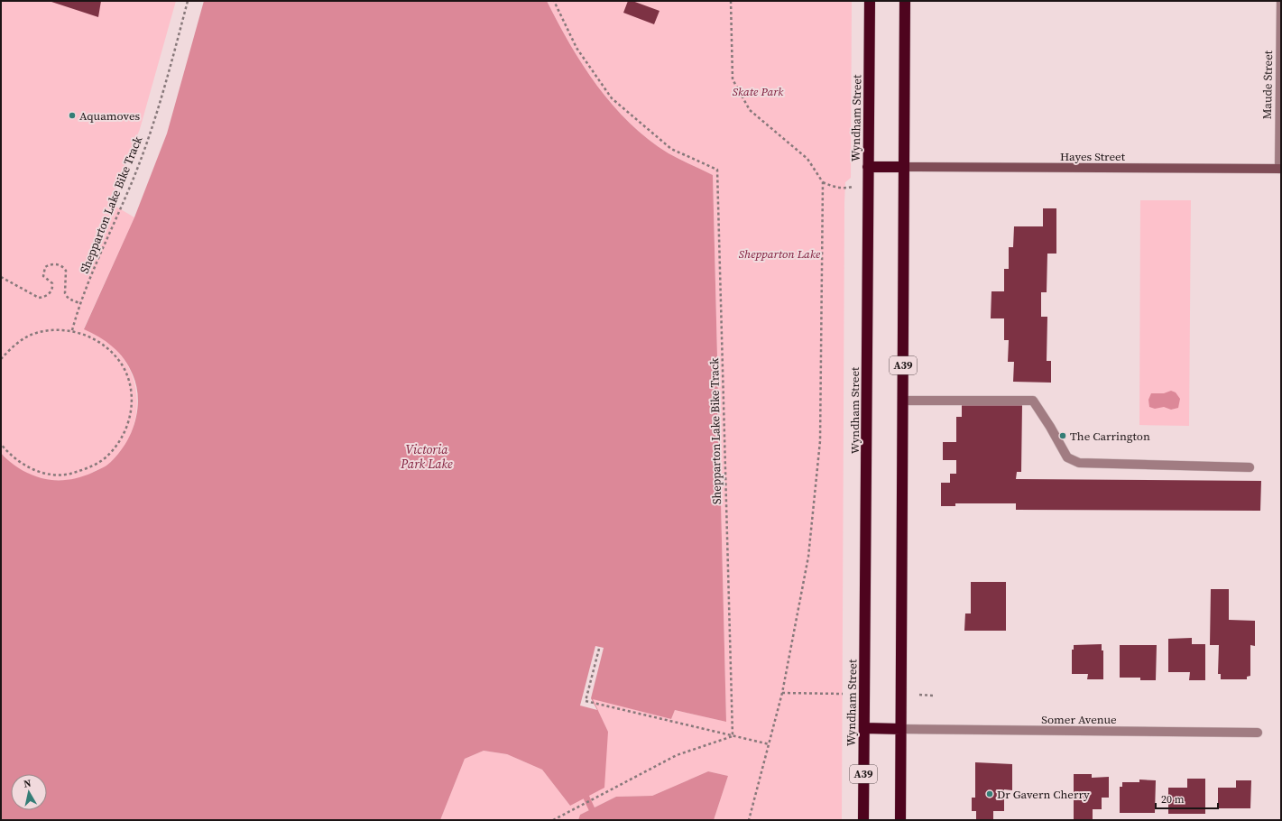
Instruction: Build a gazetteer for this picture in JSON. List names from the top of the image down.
{
  "streets": {
    "highway": ["Wyndham Street", "A39"],
    "street": ["Maude Street", "Hayes Street", "Somer Avenue"],
    "path": ["Shepparton Lake Bike Track"]
  },
  "crossings": [
    ["Maude Street", "Hayes Street"],
    ["Hayes Street", "A39"],
    ["A39", "Somer Avenue"]
  ],
  "water": ["Victoria Park Lake"],
  "parks": ["Skate Park", "Shepparton Lake"],
  "places": ["Aquamoves", "The Carrington", "Dr Gavern Cherry"],
  "scale_bar": "20 m",
  "north": "top"
}
